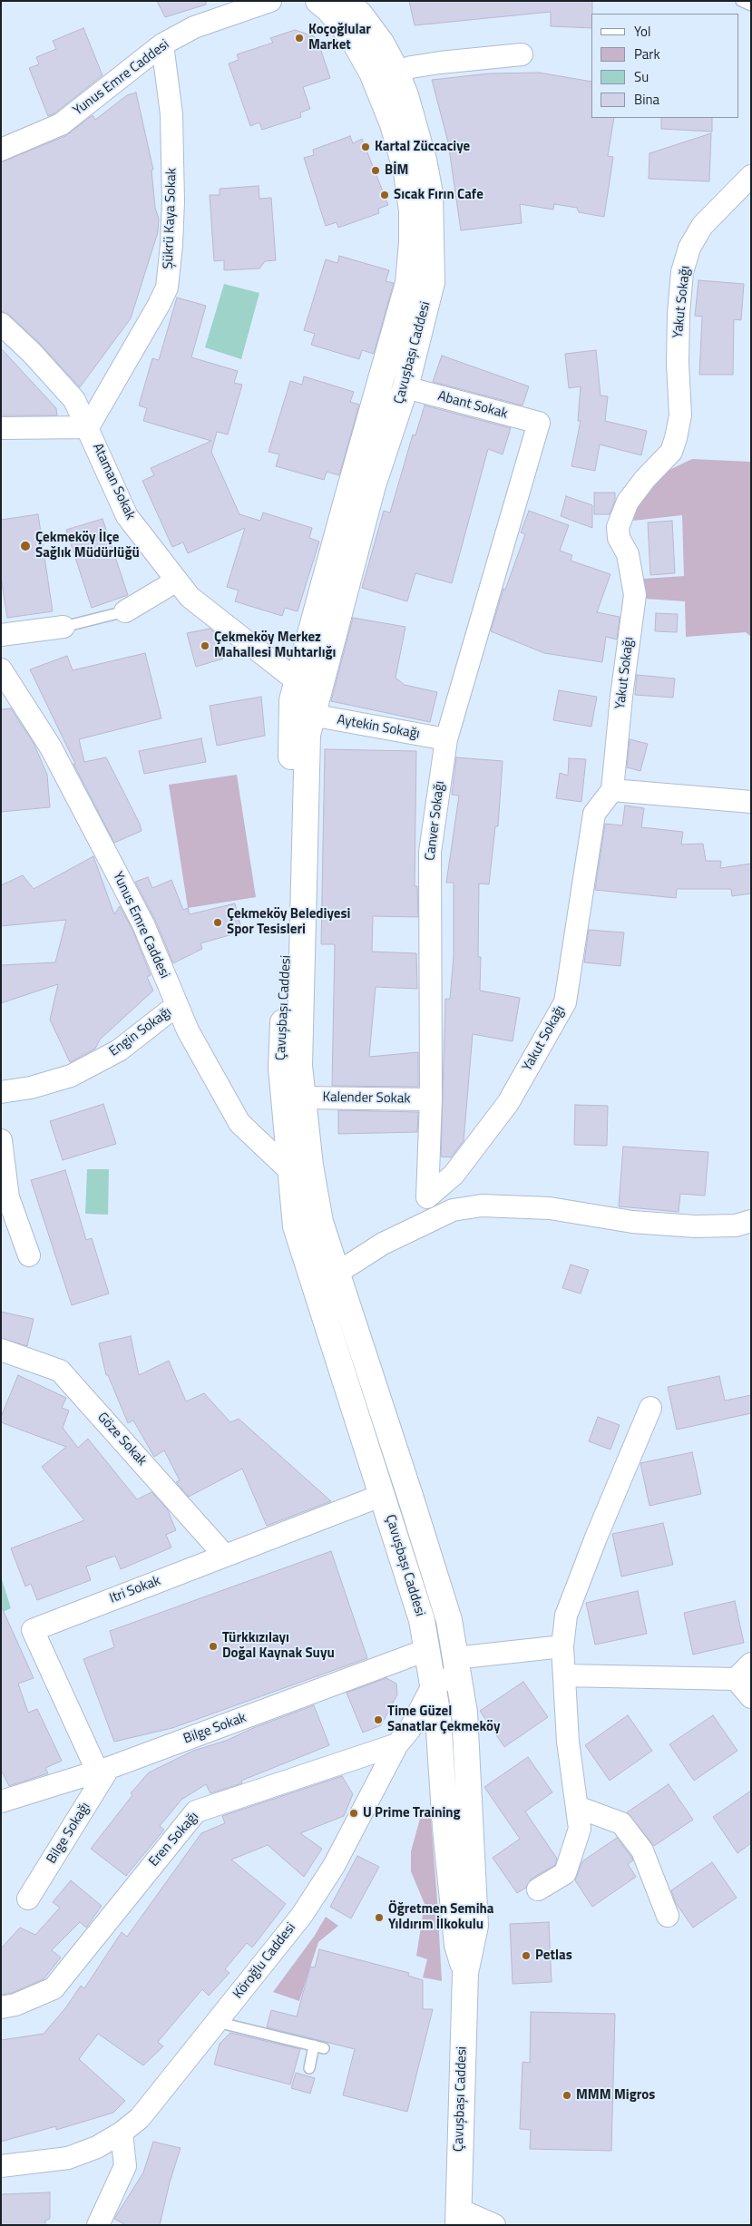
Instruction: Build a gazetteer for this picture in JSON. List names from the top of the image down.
{
  "streets": {
    "main road": ["Çavuşbaşı Caddesi"],
    "street": [
      "Yunus Emre Caddesi",
      "Şükrü Kaya Sokak",
      "Yakut Sokağı",
      "Abant Sokak",
      "Ataman Sokak",
      "Aytekin Sokağı",
      "Canver Sokağı",
      "Engin Sokağı",
      "Kalender Sokak",
      "Göze Sokak",
      "Itri Sokak",
      "Bilge Sokak",
      "Bilge Sokağı",
      "Eren Sokağı",
      "Köroğlu Caddesi"
    ]
  },
  "crossings": [
    ["Yunus Emre Caddesi", "Şükrü Kaya Sokak"],
    ["Yunus Emre Caddesi", "Çavuşbaşı Caddesi"],
    ["Yunus Emre Caddesi", "Engin Sokağı"],
    ["Şükrü Kaya Sokak", "Ataman Sokak"],
    ["Yakut Sokağı", "Canver Sokağı"],
    ["Çavuşbaşı Caddesi", "Abant Sokak"],
    ["Çavuşbaşı Caddesi", "Ataman Sokak"],
    ["Çavuşbaşı Caddesi", "Aytekin Sokağı"],
    ["Çavuşbaşı Caddesi", "Kalender Sokak"],
    ["Çavuşbaşı Caddesi", "Itri Sokak"],
    ["Çavuşbaşı Caddesi", "Bilge Sokak"],
    ["Çavuşbaşı Caddesi", "Köroğlu Caddesi"],
    ["Abant Sokak", "Canver Sokağı"],
    ["Aytekin Sokağı", "Canver Sokağı"],
    ["Canver Sokağı", "Kalender Sokak"],
    ["Göze Sokak", "Itri Sokak"],
    ["Itri Sokak", "Bilge Sokak"],
    ["Itri Sokak", "Bilge Sokağı"],
    ["Bilge Sokak", "Bilge Sokağı"],
    ["Eren Sokağı", "Köroğlu Caddesi"]
  ],
  "places": [
    "Koçoğlular Market",
    "Kartal Züccaciye",
    "BİM",
    "Sıcak Fırın Cafe",
    "Çekmeköy İlçe Sağlık Müdürlüğü",
    "Çekmeköy Merkez Mahallesi Muhtarlığı",
    "Çekmeköy Belediyesi Spor Tesisleri",
    "Türkkızılayı Doğal Kaynak Suyu",
    "Time Güzel Sanatlar Çekmeköy",
    "U Prime Training",
    "Öğretmen Semiha Yıldırım İlkokulu",
    "Petlas",
    "MMM Migros"
  ],
  "legend": [
    "Yol",
    "Park",
    "Su",
    "Bina"
  ]
}
